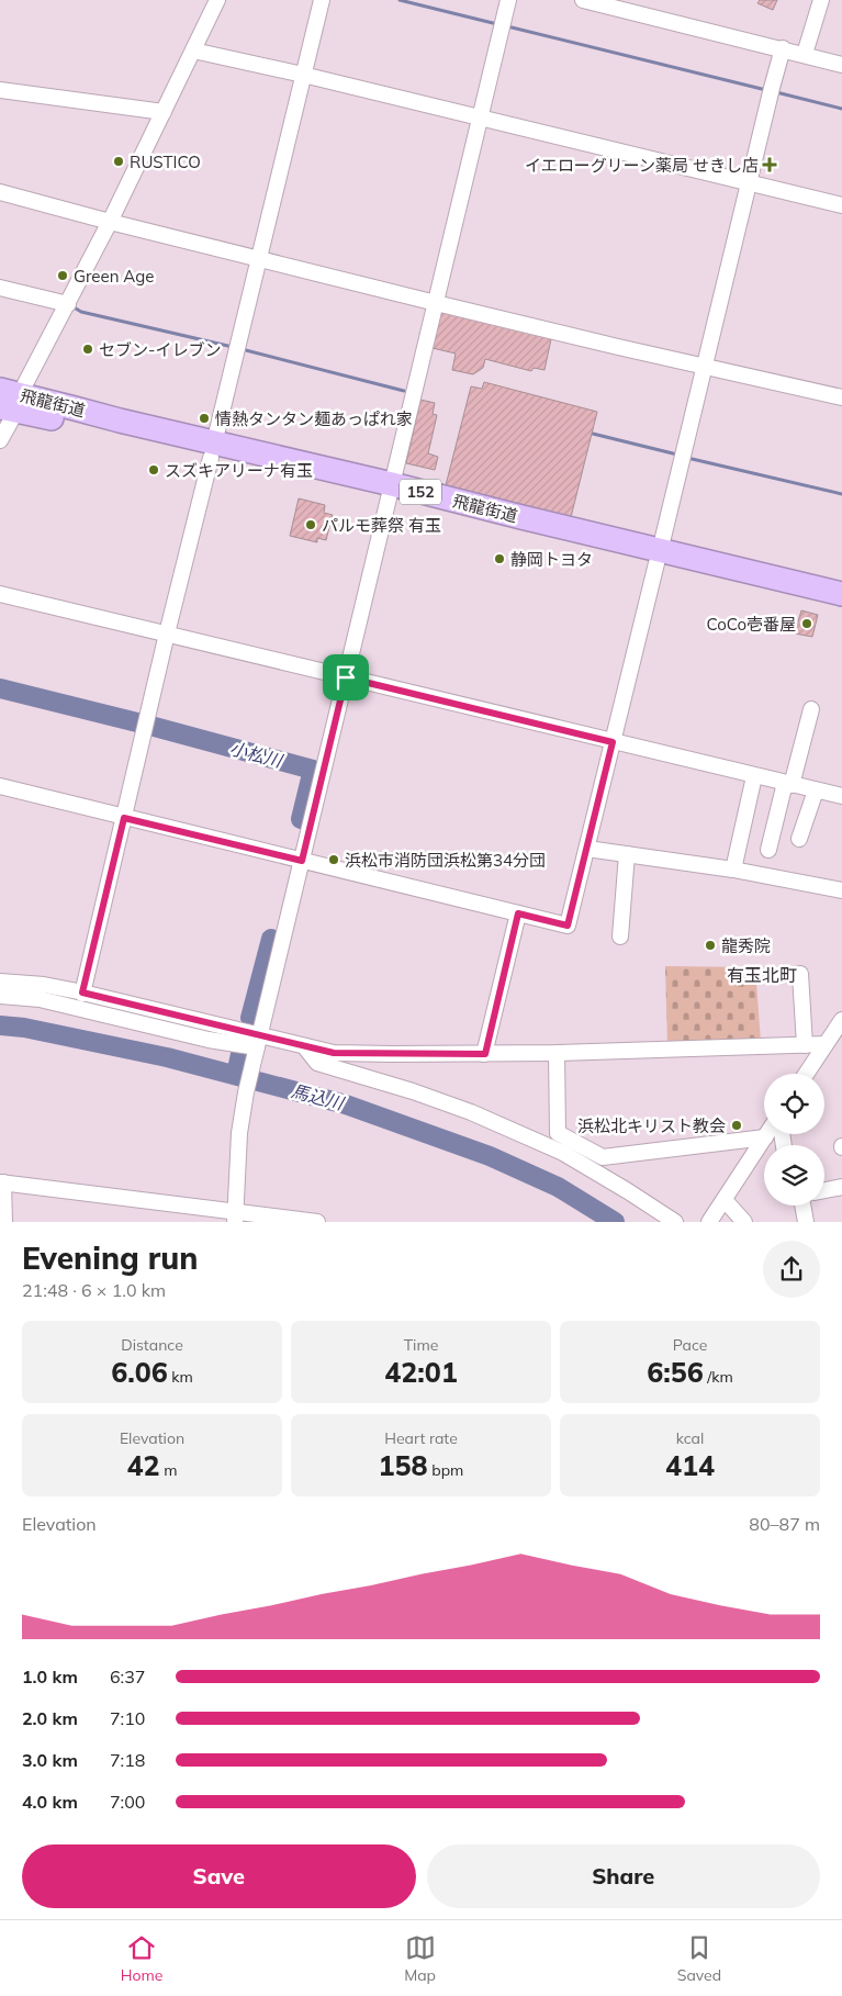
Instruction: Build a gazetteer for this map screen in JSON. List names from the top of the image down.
{
  "streets": {
    "highway": ["飛龍街道", "152"]
  },
  "districts": ["有玉北町"],
  "water": ["小松川", "馬込川"],
  "places": {
    "other": [
      "RUSTICO",
      "Green Age",
      "セブン-イレブン",
      "情熱タンタン麺あっぱれ家",
      "スズキアリーナ有玉",
      "パルモ葬祭 有玉",
      "静岡トヨタ",
      "CoCo壱番屋",
      "浜松市消防団浜松第34分団",
      "龍秀院",
      "浜松北キリスト教会"
    ],
    "health": ["イエローグリーン薬局 せきし店"]
  },
  "page": {
    "heading": ["Evening run", "21:48 · 6 × 1.0 km"],
    "stats": [
      ["Distance", "6.06 km"],
      ["Time", "42:01"],
      ["Pace", "6:56 /km"],
      ["Elevation", "42 m"],
      ["Heart rate", "158 bpm"],
      ["kcal", "414"]
    ],
    "chart": ["Elevation", "80–87 m"],
    "list": [
      {
        "name": "1.0 km",
        "note": "6:37"
      },
      {
        "name": "2.0 km",
        "note": "7:10"
      },
      {
        "name": "3.0 km",
        "note": "7:18"
      },
      {
        "name": "4.0 km",
        "note": "7:00"
      }
    ],
    "buttons": ["Save", "Share"],
    "tabs": ["Home", "Map", "Saved"]
  }
}
